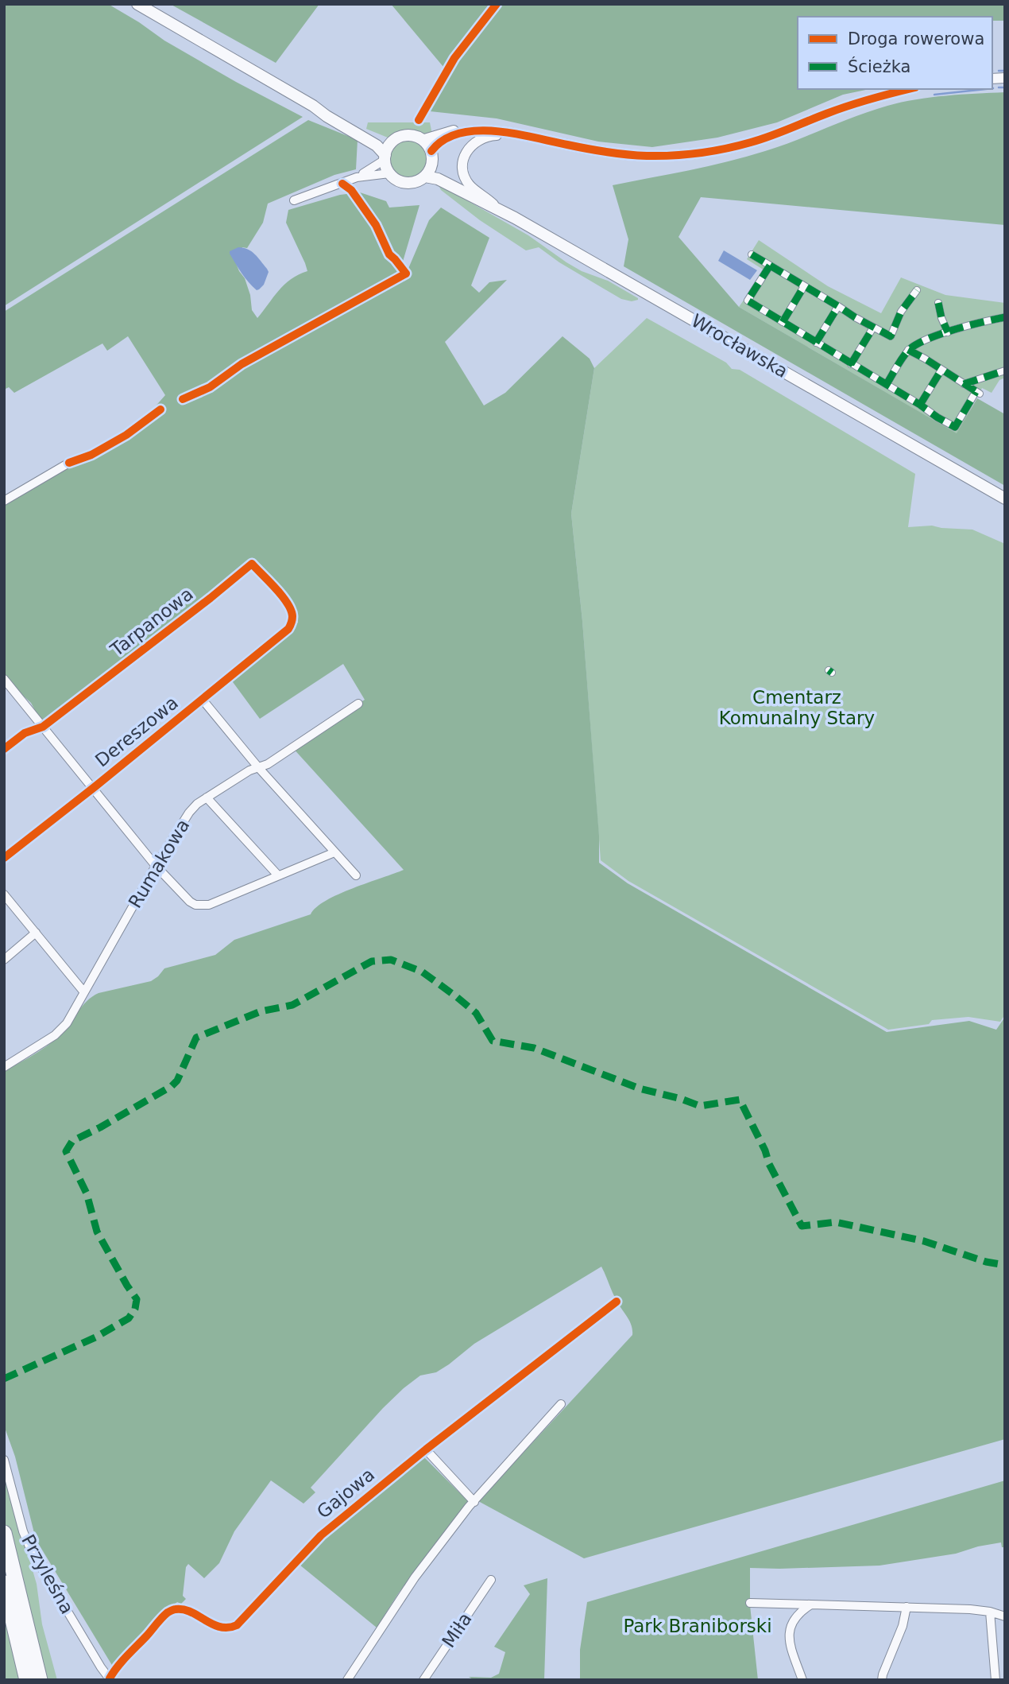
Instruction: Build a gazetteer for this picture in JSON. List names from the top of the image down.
{
  "streets": {
    "main road": ["Wrocławska"],
    "street": [
      "Tarpanowa",
      "Dereszowa",
      "Rumakowa",
      "Gajowa",
      "Przyleśna",
      "Miła"
    ]
  },
  "crossings": [
    ["Tarpanowa", "Dereszowa"],
    ["Dereszowa", "Rumakowa"],
    ["Gajowa", "Przyleśna"]
  ],
  "parks": ["Cmentarz Komunalny Stary", "Park Braniborski"],
  "legend": ["Droga rowerowa", "Ścieżka"]
}
